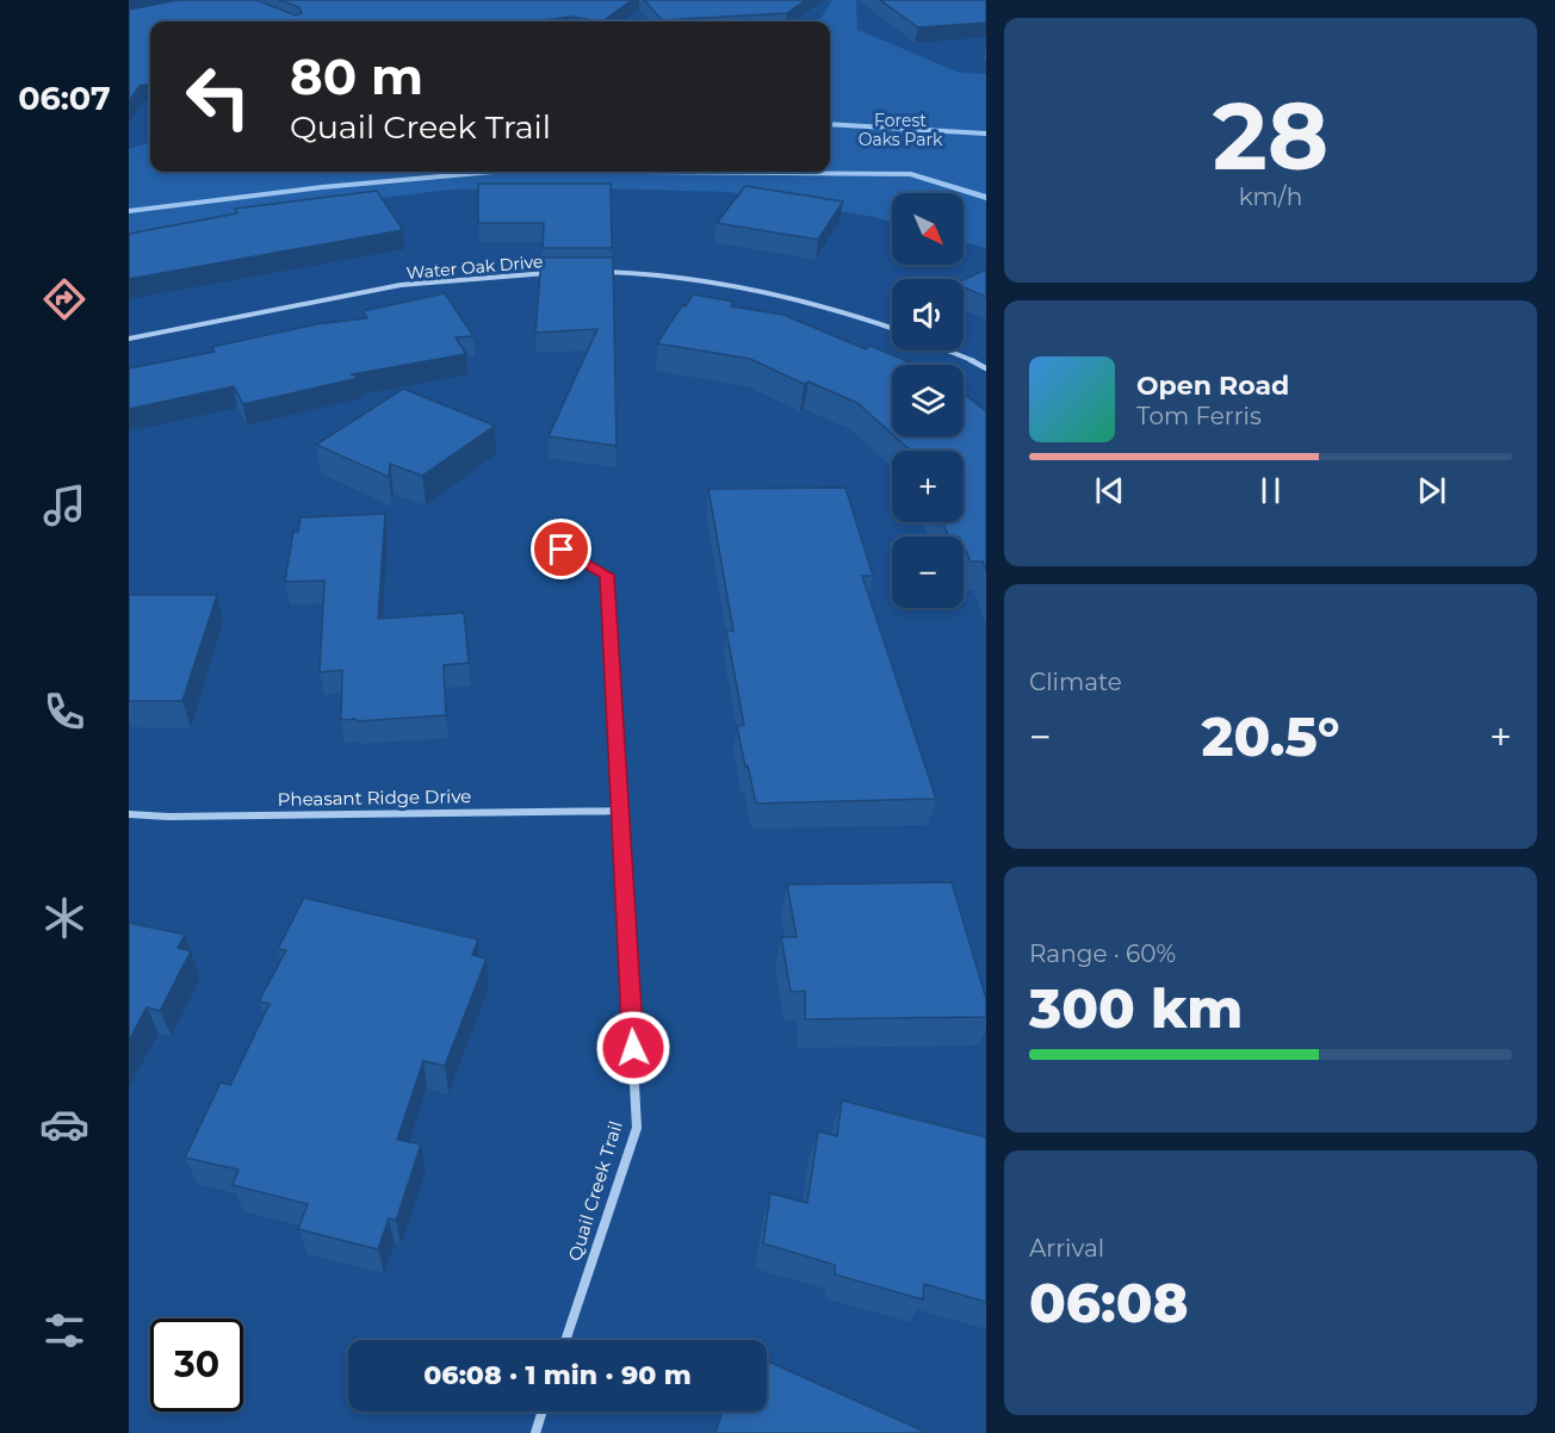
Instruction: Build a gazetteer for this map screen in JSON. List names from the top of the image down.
{
  "streets": {
    "street": ["Water Oak Drive", "Pheasant Ridge Drive", "Quail Creek Trail"]
  },
  "crossings": [
    ["Pheasant Ridge Drive", "Quail Creek Trail"]
  ],
  "parks": ["Forest Oaks Park"],
  "north": "bottom right",
  "page": {
    "tabs": "06:07",
    "tile": [
      ["28", "km/h"],
      "Climate",
      ["Range · 60%", "300 km"],
      ["Arrival", "06:08"]
    ],
    "turn": ["80 m", "Quail Creek Trail"],
    "map_buttons": ["+", "−"],
    "song": ["Open Road", "Tom Ferris"],
    "heat": ["−", "20.5°", "+"],
    "limit": "30",
    "trip": "06:08 · 1 min · 90 m"
  }
}
